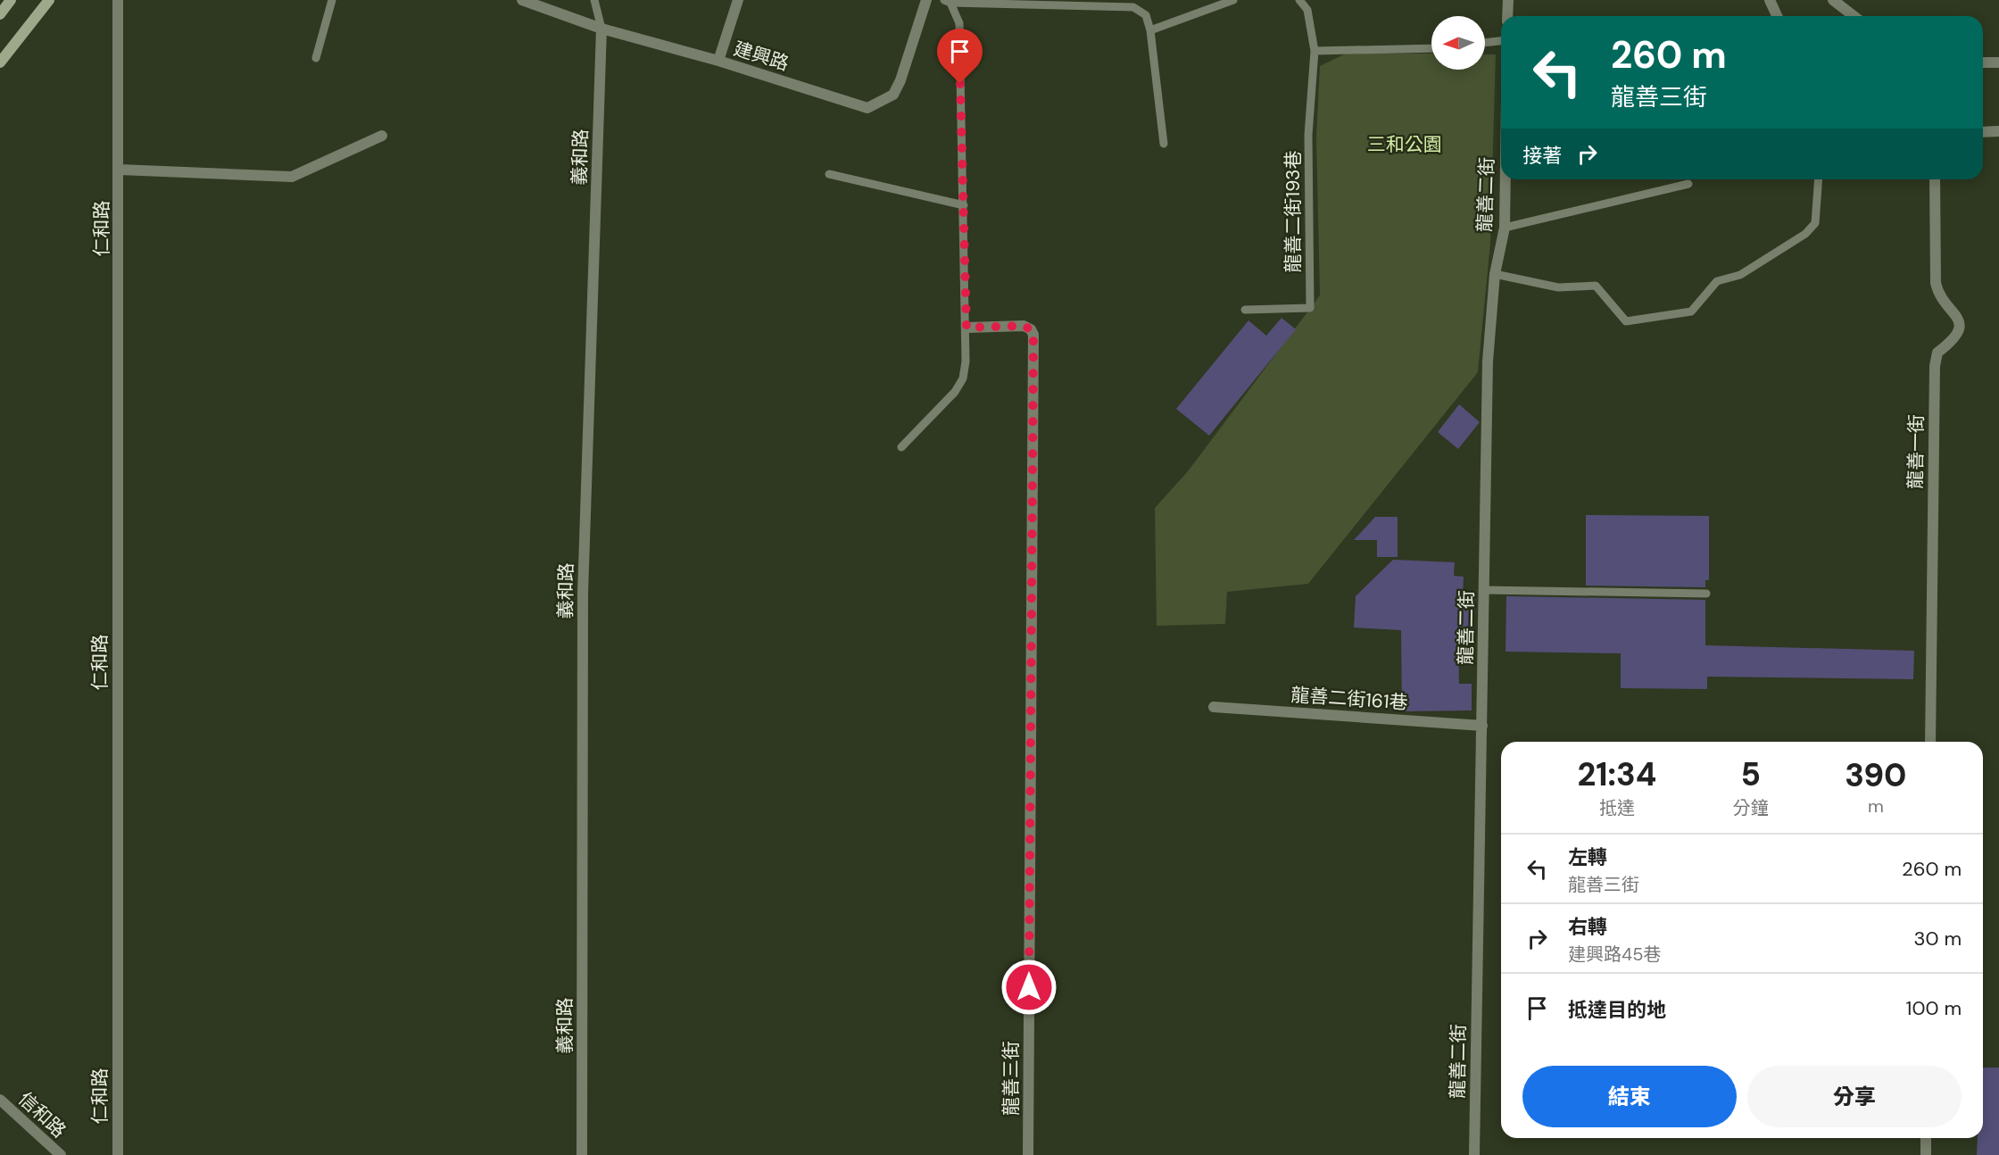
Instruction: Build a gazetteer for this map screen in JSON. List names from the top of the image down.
{
  "streets": {
    "street": [
      "建興路",
      "義和路",
      "龍善二街",
      "仁和路",
      "龍善一街",
      "龍善二街161巷",
      "龍善三街",
      "信和路"
    ],
    "lane": ["龍善二街193巷"]
  },
  "crossings": [
    ["建興路", "義和路"],
    ["龍善二街", "龍善二街161巷"]
  ],
  "parks": ["三和公園"],
  "north": "left",
  "page": {
    "turn": ["260 m", "龍善三街"],
    "then": "接著",
    "eta": [
      "21:34",
      "抵達",
      "5",
      "分鐘",
      "390",
      "m"
    ],
    "list": [
      {
        "name": "左轉",
        "note": "龍善三街",
        "value": "260 m"
      },
      {
        "name": "右轉",
        "note": "建興路45巷",
        "value": "30 m"
      },
      {
        "name": "抵達目的地",
        "value": "100 m"
      }
    ],
    "buttons": ["結束", "分享"]
  }
}
